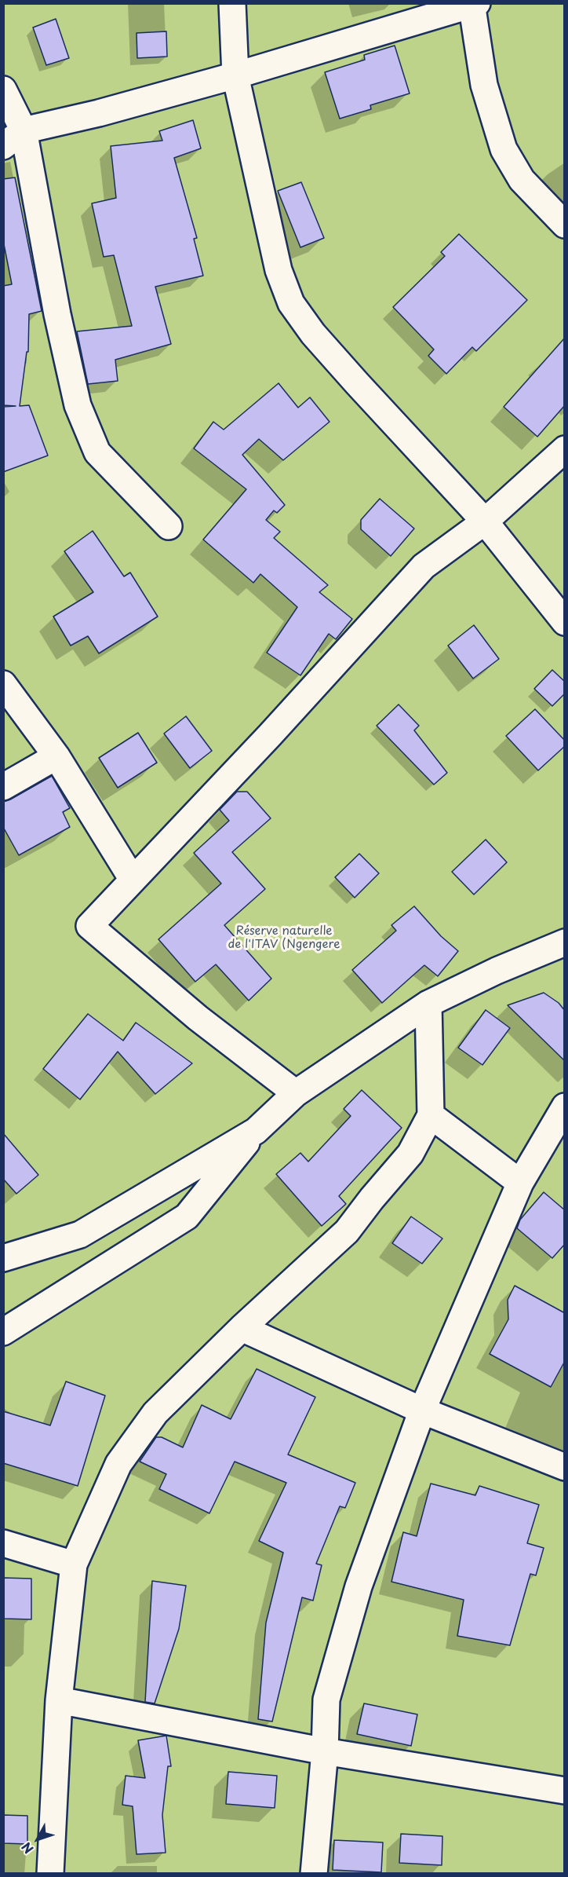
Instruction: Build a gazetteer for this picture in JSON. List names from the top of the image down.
{
  "parks": ["Réserve naturelle de l'ITAV (Ngengere"],
  "north": "bottom left"
}
